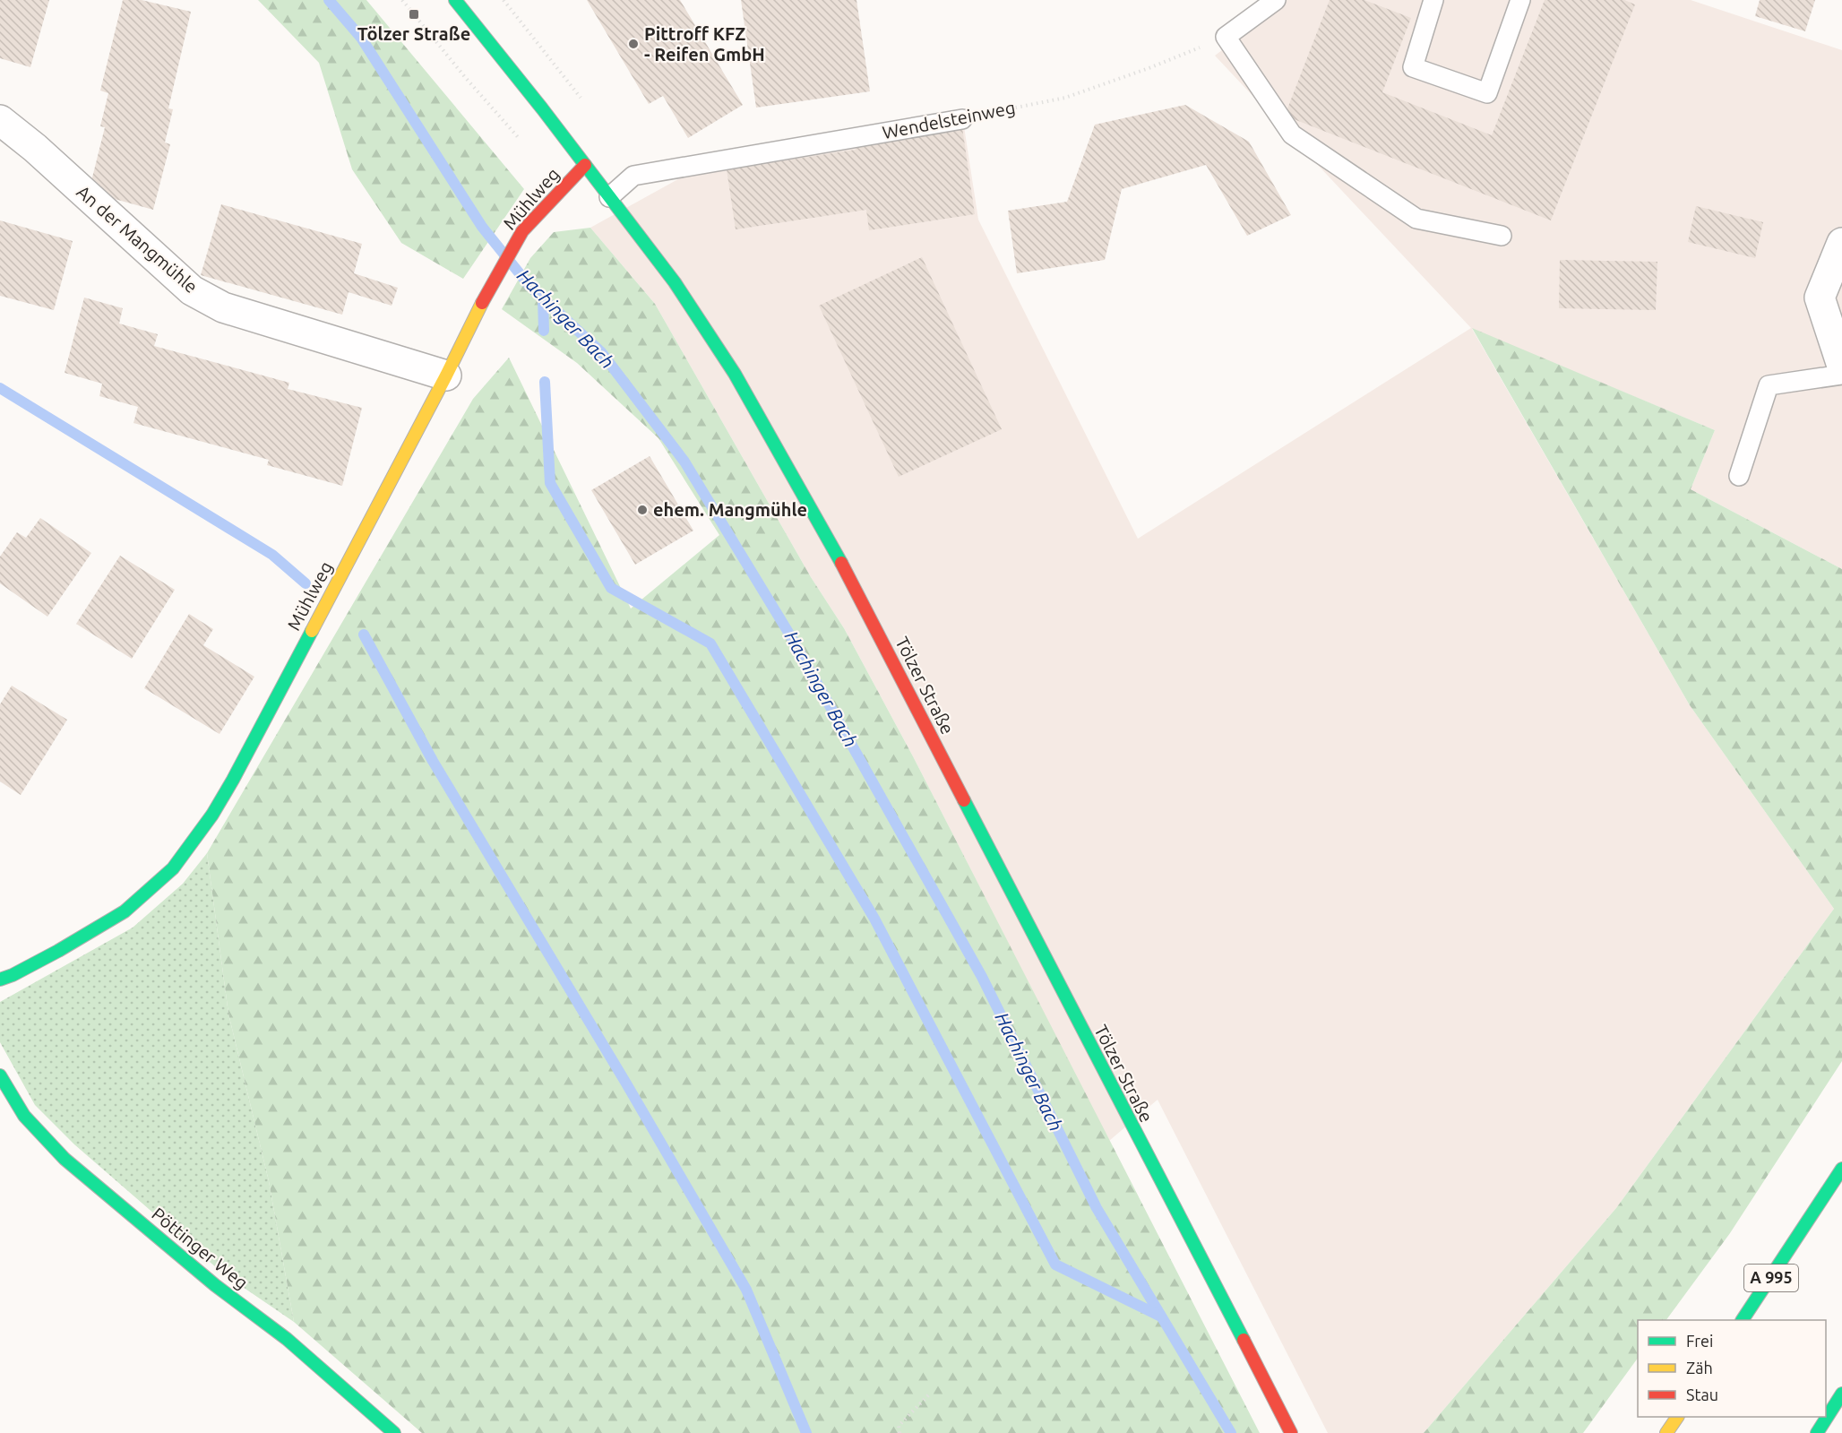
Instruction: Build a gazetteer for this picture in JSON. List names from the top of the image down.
{
  "streets": {
    "main road": [
      "Mühlweg",
      "Tölzer Straße",
      "Pöttinger Weg",
      "A 995"
    ],
    "street": ["An der Mangmühle"],
    "lane": ["Wendelsteinweg"]
  },
  "crossings": [
    ["Wendelsteinweg", "Tölzer Straße"],
    ["Mühlweg", "An der Mangmühle"],
    ["Mühlweg", "Tölzer Straße"]
  ],
  "water": ["Hachinger Bach"],
  "places": {
    "transit": ["Tölzer Straße"],
    "other": ["Pittroff KFZ - Reifen GmbH", "ehem. Mangmühle"]
  },
  "legend": ["Frei", "Zäh", "Stau"]
}
